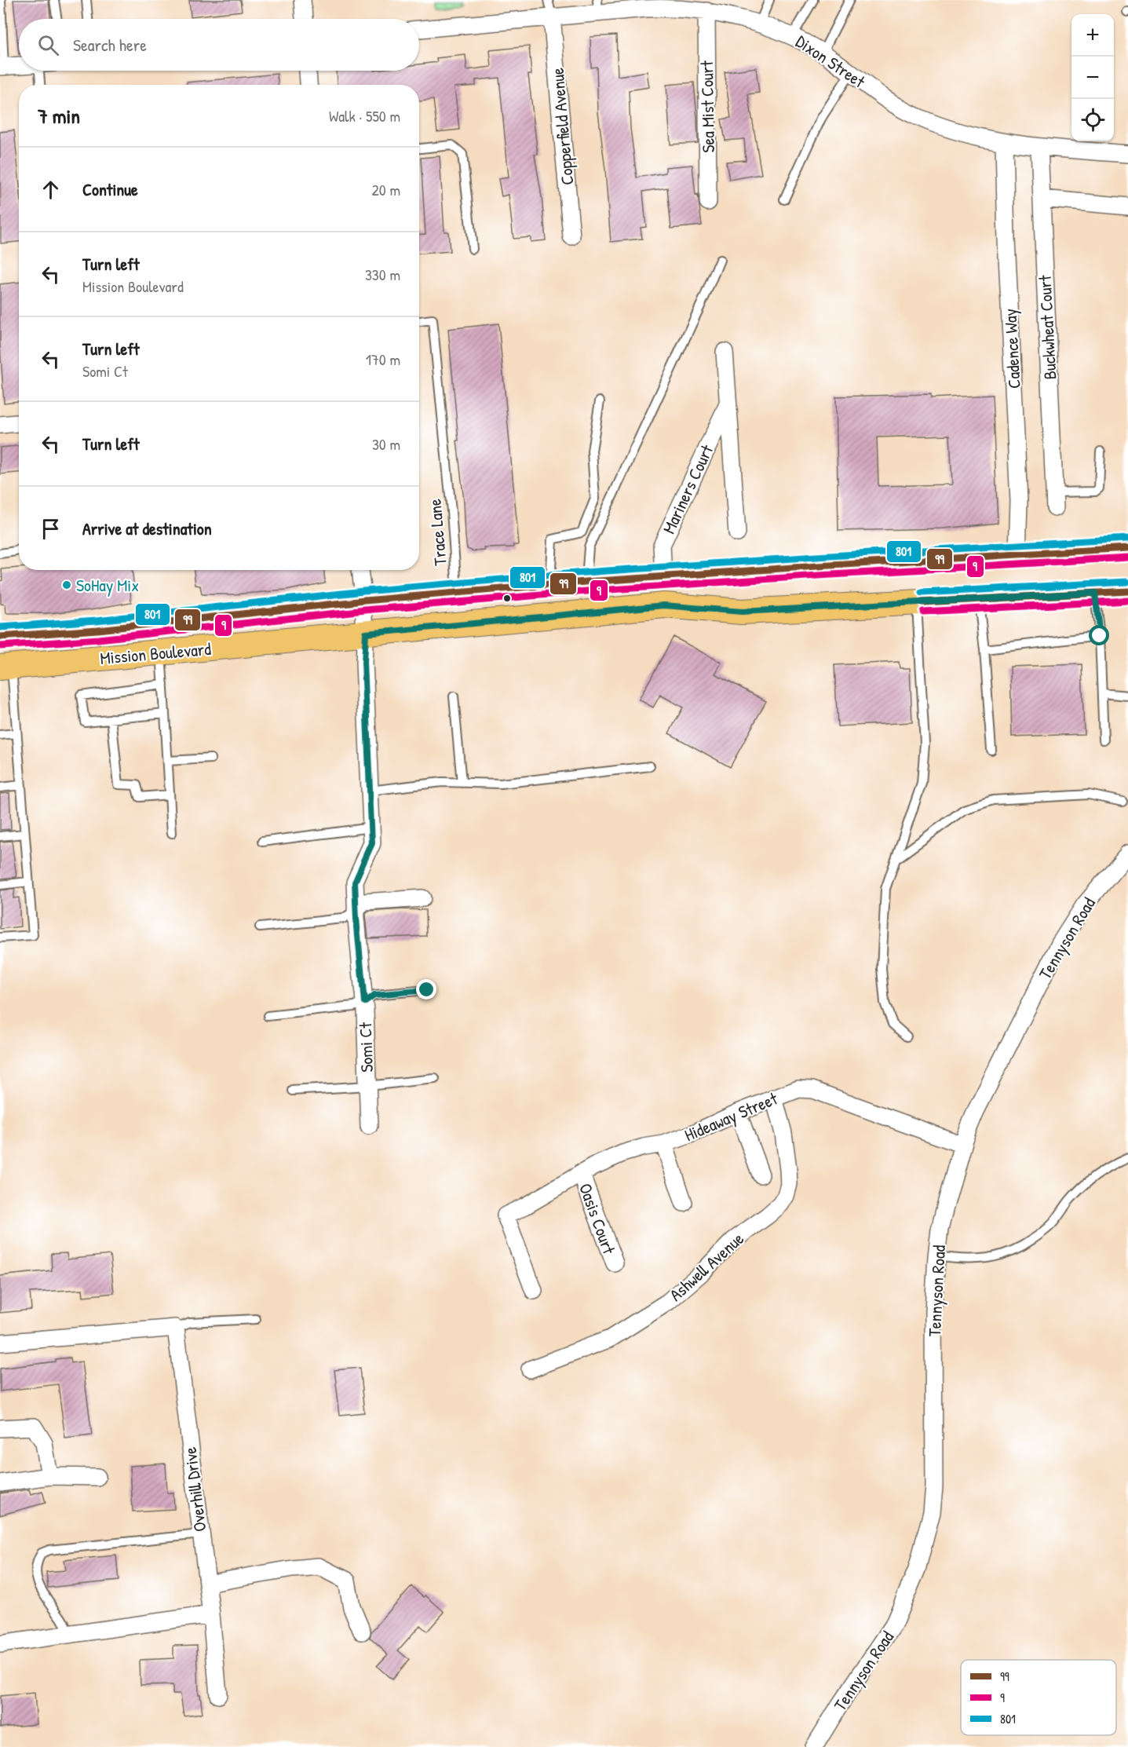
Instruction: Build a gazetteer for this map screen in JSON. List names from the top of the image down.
{
  "streets": {
    "main road": ["Mission Boulevard"],
    "street": [
      "Dixon Street",
      "Sea Mist Court",
      "Copperfield Avenue",
      "Buckwheat Court",
      "Cadence Way",
      "Mariners Court",
      "Tennyson Road",
      "Somi Ct",
      "Hideaway Street",
      "Oasis Court",
      "Ashwell Avenue",
      "Overhill Drive"
    ],
    "lane": ["Trace Lane"]
  },
  "crossings": [
    ["Dixon Street", "Sea Mist Court"],
    ["Dixon Street", "Copperfield Avenue"],
    ["Dixon Street", "Buckwheat Court"],
    ["Dixon Street", "Cadence Way"],
    ["Cadence Way", "Mission Boulevard"],
    ["Mariners Court", "Mission Boulevard"],
    ["Trace Lane", "Mission Boulevard"],
    ["Mission Boulevard", "Somi Ct"],
    ["Tennyson Road", "Hideaway Street"],
    ["Hideaway Street", "Oasis Court"],
    ["Hideaway Street", "Ashwell Avenue"]
  ],
  "places": ["SoHay Mix"],
  "lines": ["transit line 801", "transit line 99", "transit line 9"],
  "legend": ["99", "9", "801"],
  "page": {
    "map_buttons": ["+", "−"],
    "search": "Search here",
    "heading": ["7 min", "Walk · 550 m"],
    "list": [
      ["Continue", "20 m"],
      ["Turn left", "Mission Boulevard", "330 m"],
      ["Turn left", "Somi Ct", "170 m"],
      ["Turn left", "30 m"],
      "Arrive at destination"
    ]
  }
}
